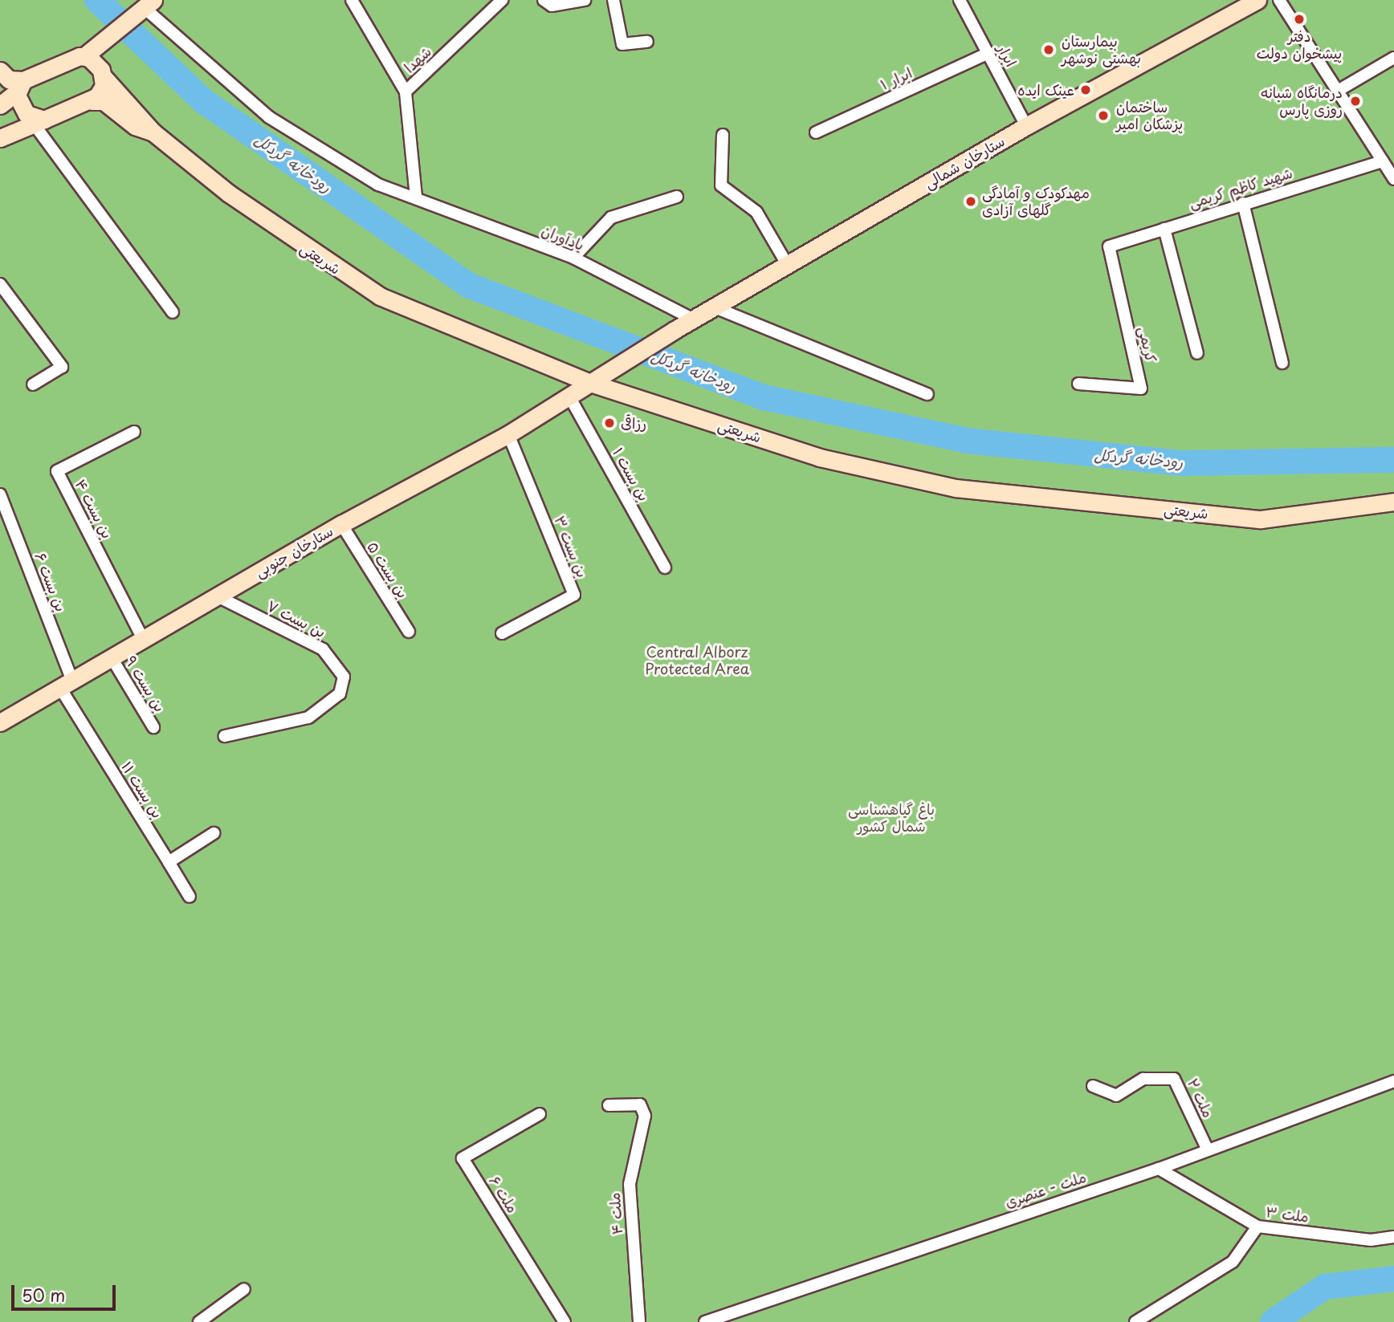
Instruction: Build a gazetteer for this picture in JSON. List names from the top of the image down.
{
  "streets": {
    "street": [
      "ابرار",
      "شهدا",
      "ابرار ۱",
      "ستارخان شمالی",
      "شهید کاظم کریمی",
      "یادآوران",
      "شریعتی",
      "کریمی",
      "بن بست ۱",
      "بن بست ۴",
      "بن بست ۳",
      "ستارخان جنوبی",
      "بن بست ۵",
      "بن بست ۶",
      "بن بست ۷",
      "بن بست ۹",
      "بن بست ۱۱",
      "ملت ۲",
      "ملت - عنصری",
      "ملت ۶",
      "ملت ۴",
      "ملت ۳"
    ]
  },
  "crossings": [
    ["ابرار", "ابرار ۱"],
    ["ابرار", "ستارخان شمالی"],
    ["شهدا", "یادآوران"],
    ["ستارخان شمالی", "یادآوران"],
    ["ستارخان شمالی", "ستارخان جنوبی"],
    ["شهید کاظم کریمی", "کریمی"],
    ["شریعتی", "ستارخان جنوبی"],
    ["بن بست ۱", "ستارخان جنوبی"],
    ["بن بست ۴", "ستارخان جنوبی"],
    ["بن بست ۳", "ستارخان جنوبی"],
    ["ستارخان جنوبی", "بن بست ۵"],
    ["ستارخان جنوبی", "بن بست ۶"],
    ["ستارخان جنوبی", "بن بست ۷"],
    ["ستارخان جنوبی", "بن بست ۹"],
    ["ستارخان جنوبی", "بن بست ۱۱"],
    ["بن بست ۶", "بن بست ۱۱"],
    ["ملت ۲", "ملت - عنصری"],
    ["ملت - عنصری", "ملت ۳"]
  ],
  "water": ["رودخانه گردکل"],
  "parks": ["Central Alborz Protected Area", "باغ گیاهشناسی شمال کشور"],
  "places": [
    "دفتر پیشخوان دولت",
    "بیمارستان بهشتی نوشهر",
    "عینک ایده",
    "درمانگاه شبانه روزی پارس",
    "ساختمان پزشکان امیر",
    "مهدکودک و آمادگی گلهای آزادی",
    "رزاقی"
  ],
  "scale_bar": "50 m"
}
